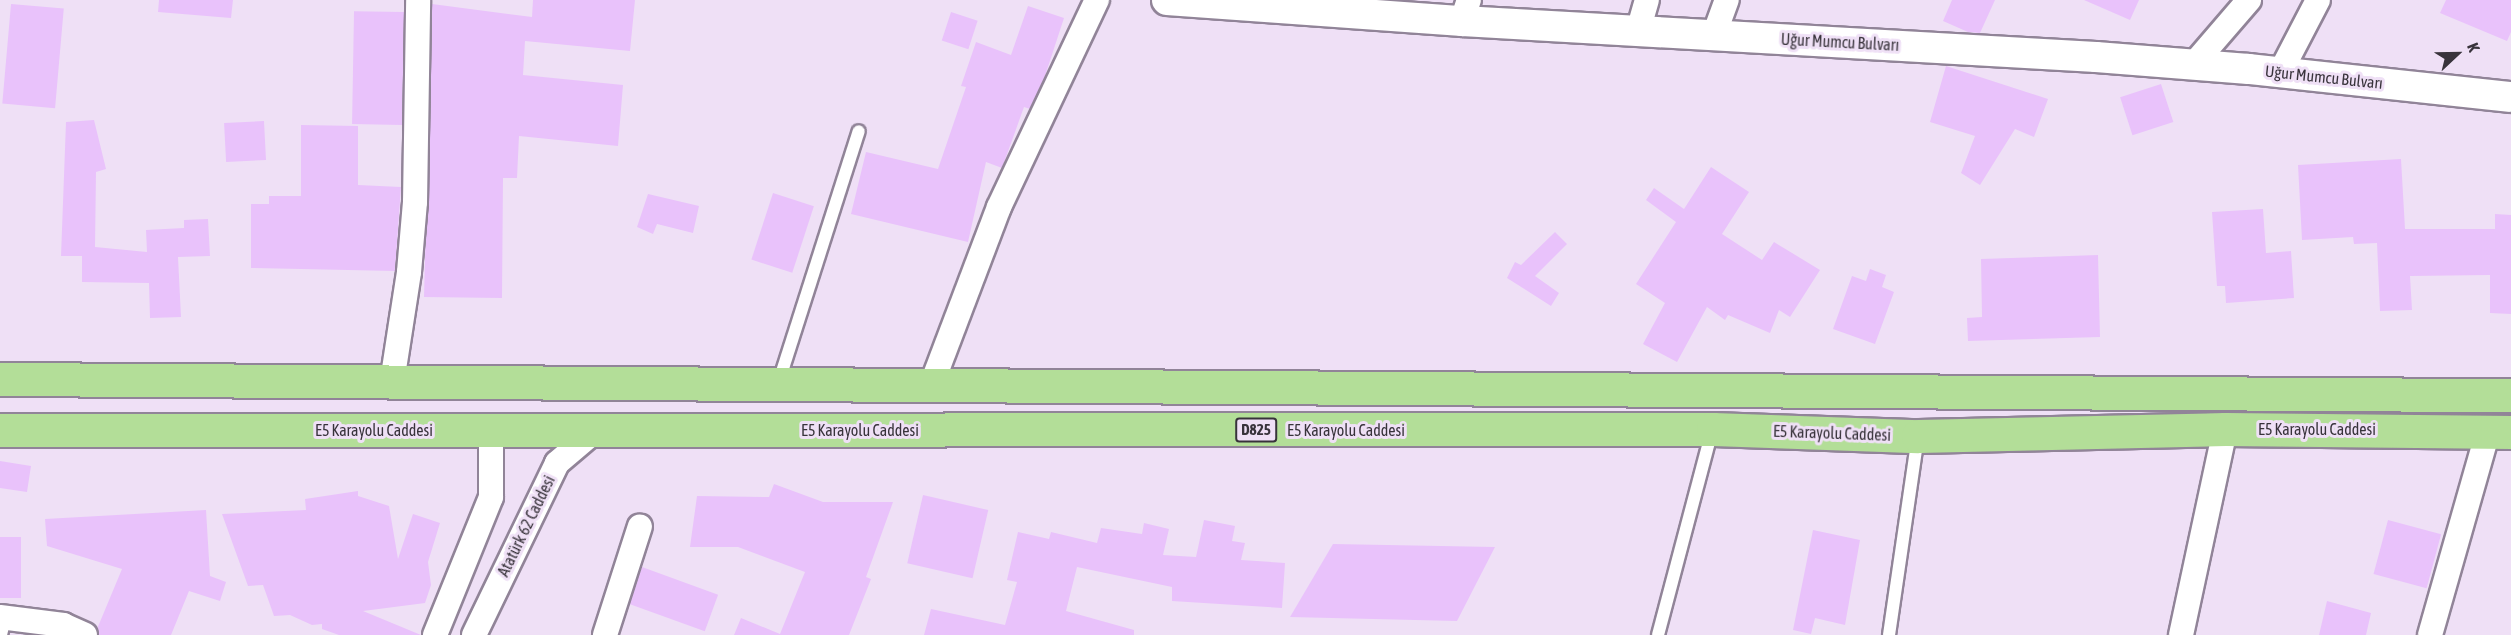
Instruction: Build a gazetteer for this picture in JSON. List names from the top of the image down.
{
  "streets": {
    "highway": ["E5 Karayolu Caddesi", "D825"],
    "street": ["Uğur Mumcu Bulvarı", "Atatürk 62 Caddesi"]
  },
  "crossings": [
    ["E5 Karayolu Caddesi", "Atatürk 62 Caddesi"]
  ],
  "north": "right"
}
